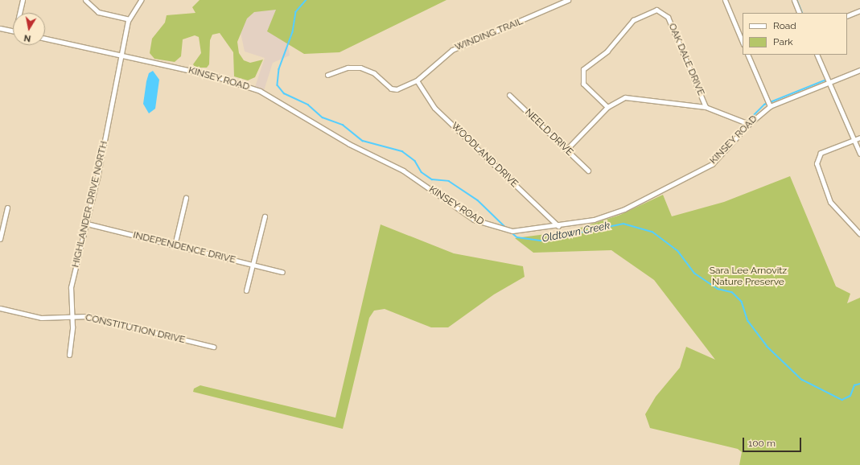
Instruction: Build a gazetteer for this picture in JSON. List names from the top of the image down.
{
  "streets": {
    "street": [
      "WINDING TRAIL",
      "OAK DALE DRIVE",
      "KINSEY ROAD",
      "NEELD DRIVE",
      "WOODLAND DRIVE",
      "HIGHLANDER DRIVE NORTH",
      "INDEPENDENCE DRIVE",
      "CONSTITUTION DRIVE"
    ]
  },
  "crossings": [
    ["WINDING TRAIL", "WOODLAND DRIVE"],
    ["KINSEY ROAD", "WOODLAND DRIVE"],
    ["KINSEY ROAD", "HIGHLANDER DRIVE NORTH"],
    ["HIGHLANDER DRIVE NORTH", "INDEPENDENCE DRIVE"],
    ["HIGHLANDER DRIVE NORTH", "CONSTITUTION DRIVE"]
  ],
  "water": ["Oldtown Creek"],
  "parks": ["Sara Lee Arnovitz Nature Preserve"],
  "legend": ["Road", "Park"],
  "scale_bar": "100 m",
  "north": "bottom"
}
